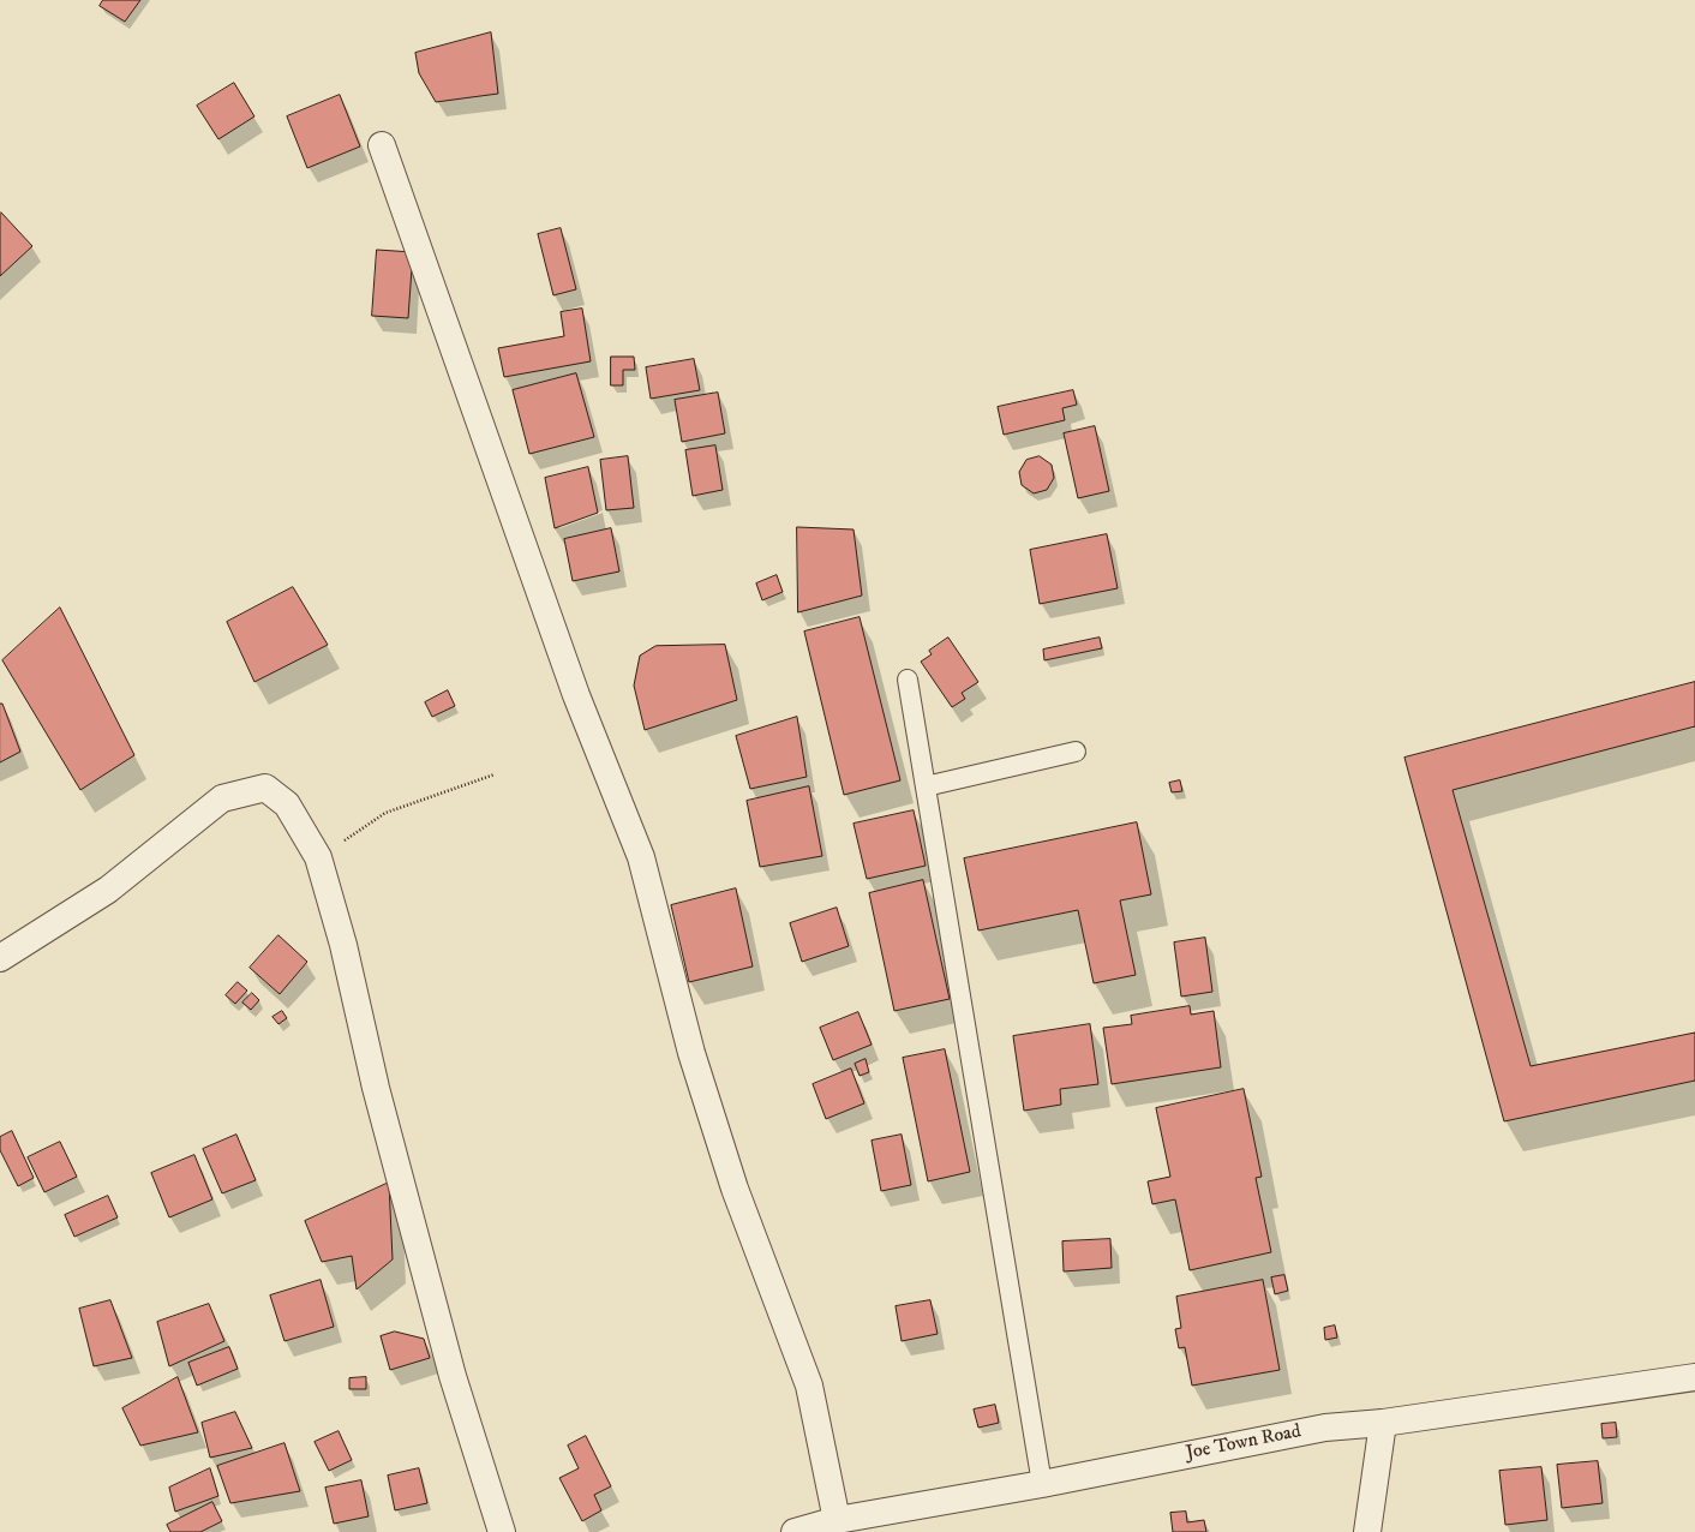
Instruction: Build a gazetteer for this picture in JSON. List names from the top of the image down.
{
  "streets": {
    "street": ["Joe Town Road"]
  }
}
